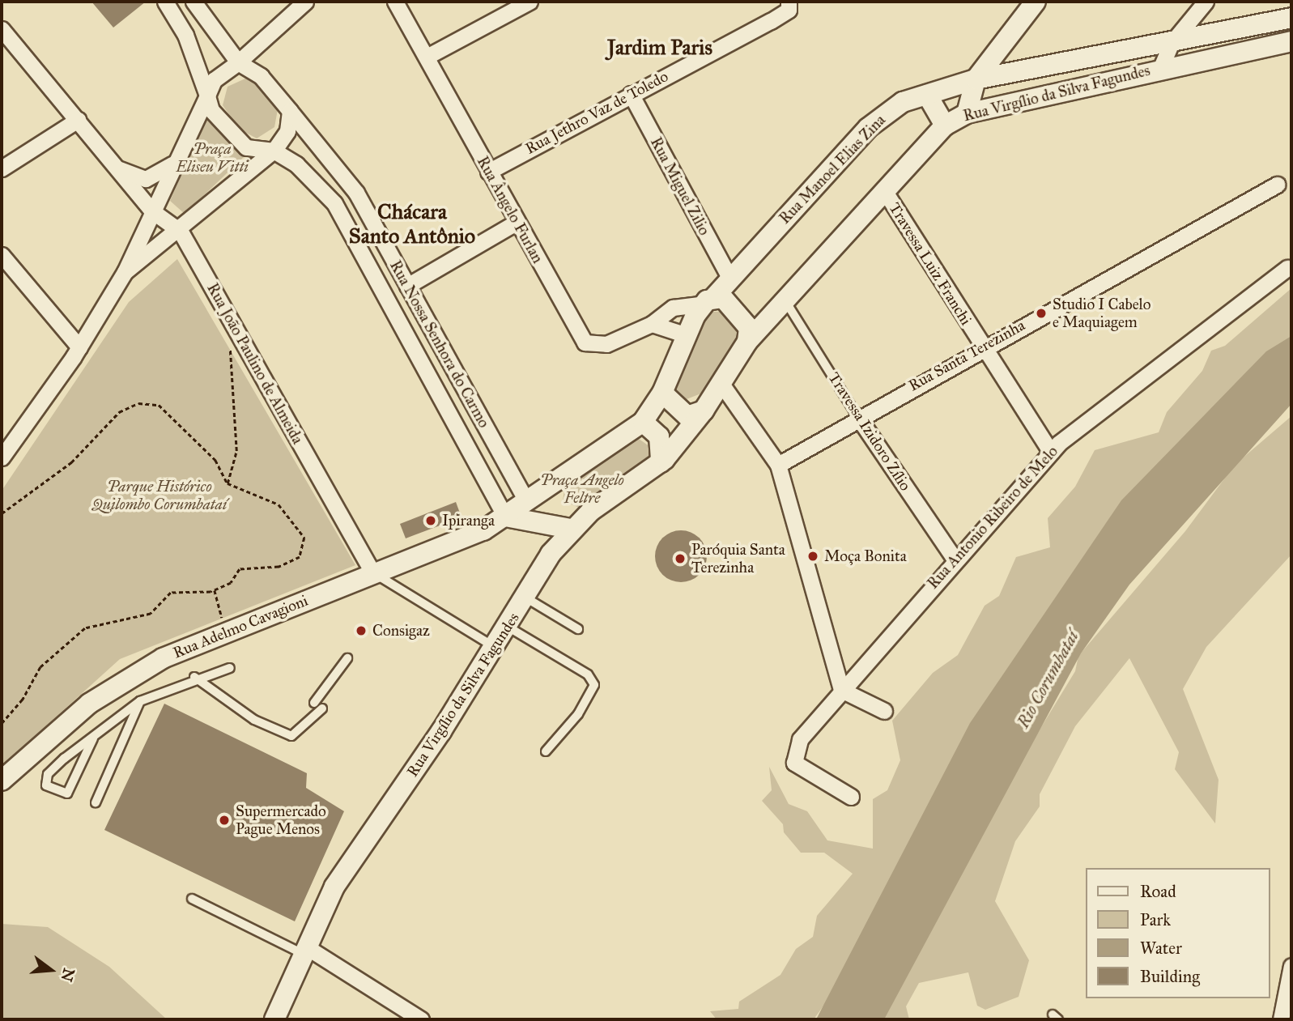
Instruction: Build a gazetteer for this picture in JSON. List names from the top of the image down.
{
  "streets": {
    "street": [
      "Rua Virgílio da Silva Fagundes",
      "Rua Jethro Vaz de Toledo",
      "Rua Manoel Elias Zina",
      "Rua Miguel Zilio",
      "Rua Ângelo Furlan",
      "Travessa Luiz Franchi",
      "Rua Nossa Senhora do Carmo",
      "Rua Santa Terezinha",
      "Rua João Paulino de Almeida",
      "Travessa Izidoro Zílio",
      "Rua Antonio Ribeiro de Melo",
      "Rua Adelmo Cavagioni"
    ]
  },
  "crossings": [
    ["Rua Virgílio da Silva Fagundes", "Rua Manoel Elias Zina"],
    ["Rua Virgílio da Silva Fagundes", "Travessa Luiz Franchi"],
    ["Rua Virgílio da Silva Fagundes", "Travessa Izidoro Zílio"],
    ["Rua Jethro Vaz de Toledo", "Rua Miguel Zilio"],
    ["Rua Jethro Vaz de Toledo", "Rua Ângelo Furlan"],
    ["Rua Manoel Elias Zina", "Rua Miguel Zilio"],
    ["Rua Manoel Elias Zina", "Rua Adelmo Cavagioni"],
    ["Travessa Luiz Franchi", "Rua Santa Terezinha"],
    ["Travessa Luiz Franchi", "Rua Antonio Ribeiro de Melo"],
    ["Rua Nossa Senhora do Carmo", "Rua Adelmo Cavagioni"],
    ["Rua Santa Terezinha", "Travessa Izidoro Zílio"],
    ["Rua João Paulino de Almeida", "Rua Adelmo Cavagioni"],
    ["Travessa Izidoro Zílio", "Rua Antonio Ribeiro de Melo"]
  ],
  "districts": ["Jardim Paris", "Chácara Santo Antônio"],
  "water": ["Rio Corumbataí"],
  "parks": ["Praça Eliseu Vitti", "Praça Angelo Feltre", "Parque Histórico Quilombo Corumbataí"],
  "places": [
    "Studio I Cabelo e Maquiagem",
    "Ipiranga",
    "Moça Bonita",
    "Paróquia Santa Terezinha",
    "Consigaz",
    "Supermercado Pague Menos"
  ],
  "legend": [
    "Road",
    "Park",
    "Water",
    "Building"
  ],
  "north": "right"
}
